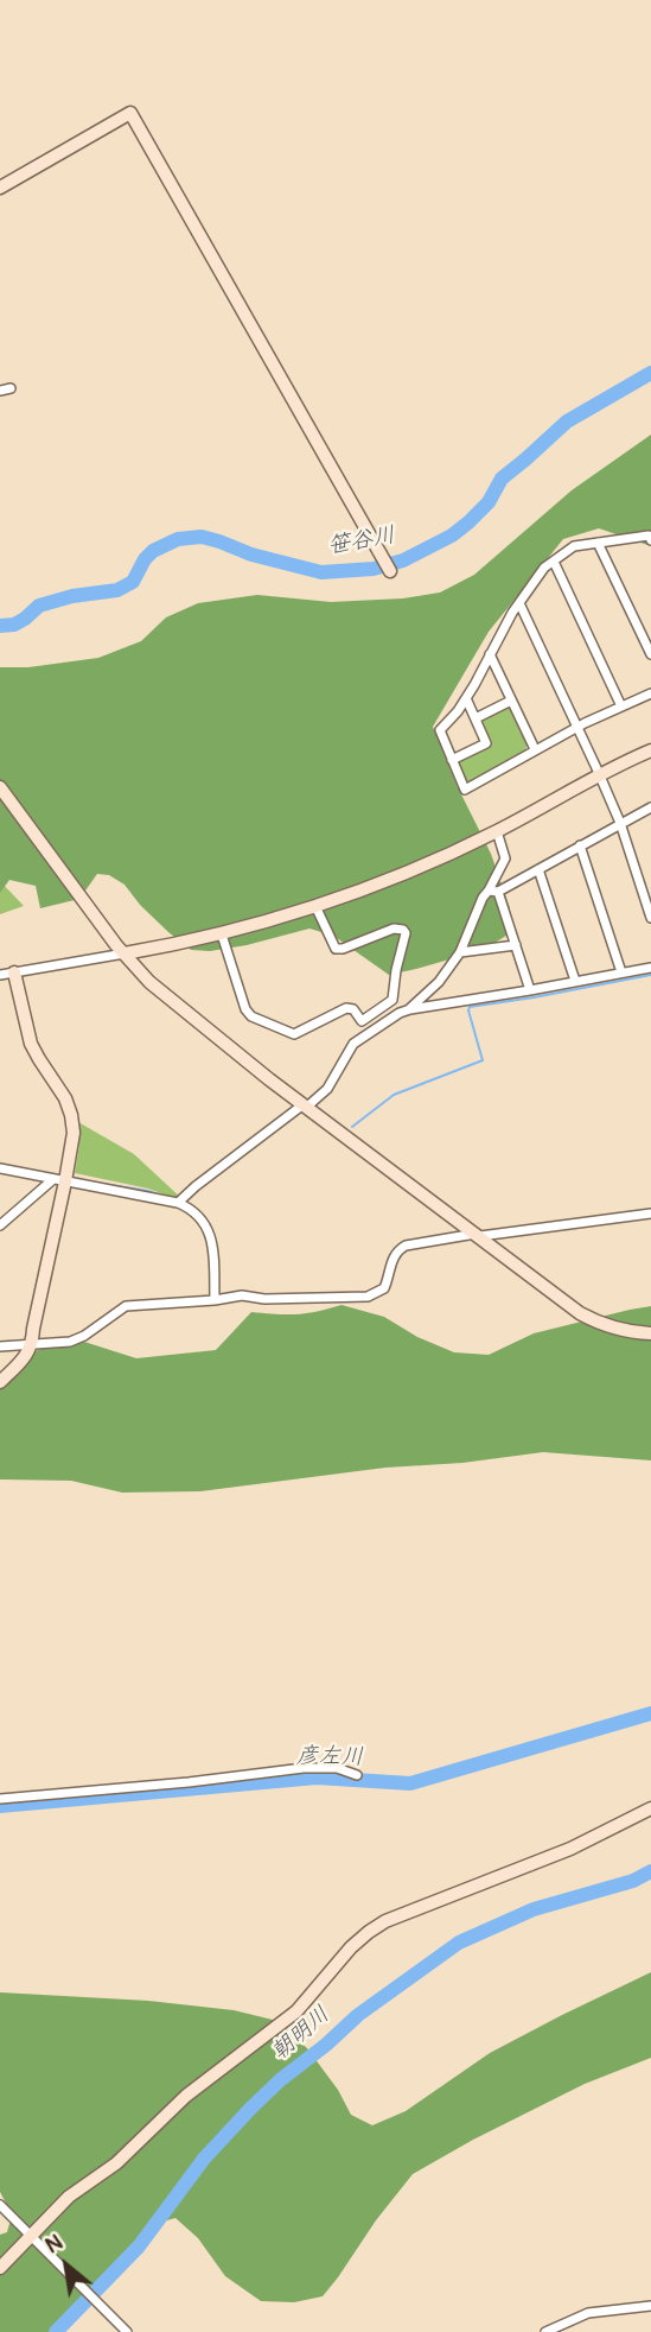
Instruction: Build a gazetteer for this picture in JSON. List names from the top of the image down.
{
  "water": ["笹谷川", "彦左川", "朝明川"],
  "north": "top left"
}
